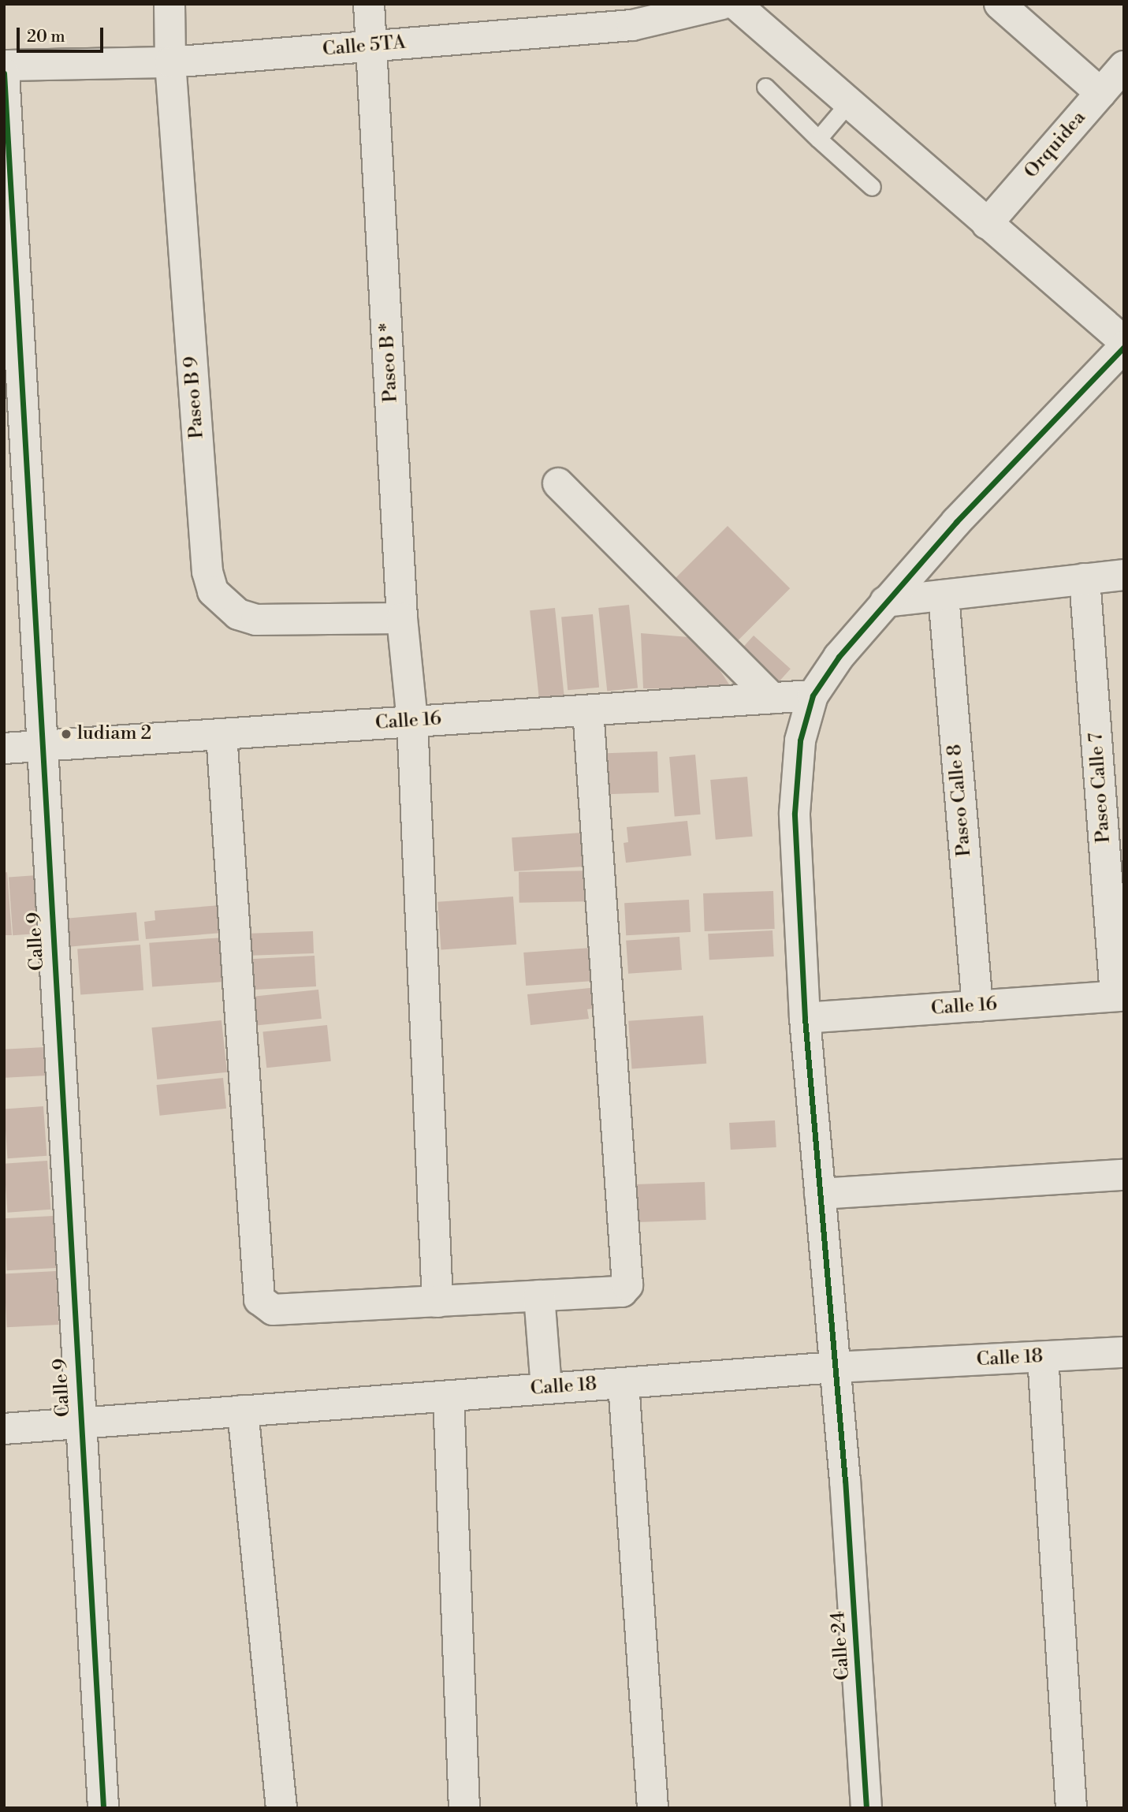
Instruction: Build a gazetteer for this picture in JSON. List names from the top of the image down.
{
  "streets": {
    "street": [
      "Calle 5TA",
      "Orquidea",
      "Paseo B *",
      "Paseo B 9",
      "Calle 16",
      "Paseo Calle 7",
      "Paseo Calle 8",
      "Calle 9",
      "Calle 18",
      "Calle 24"
    ]
  },
  "crossings": [
    ["Calle 5TA", "Paseo B *"],
    ["Calle 5TA", "Paseo B 9"],
    ["Paseo B *", "Paseo B 9"],
    ["Paseo B *", "Calle 16"],
    ["Calle 16", "Paseo Calle 7"],
    ["Calle 16", "Paseo Calle 8"],
    ["Calle 16", "Calle 9"],
    ["Calle 16", "Calle 24"],
    ["Calle 9", "Calle 18"],
    ["Calle 18", "Calle 24"]
  ],
  "places": ["ludiam 2"],
  "scale_bar": "20 m"
}
